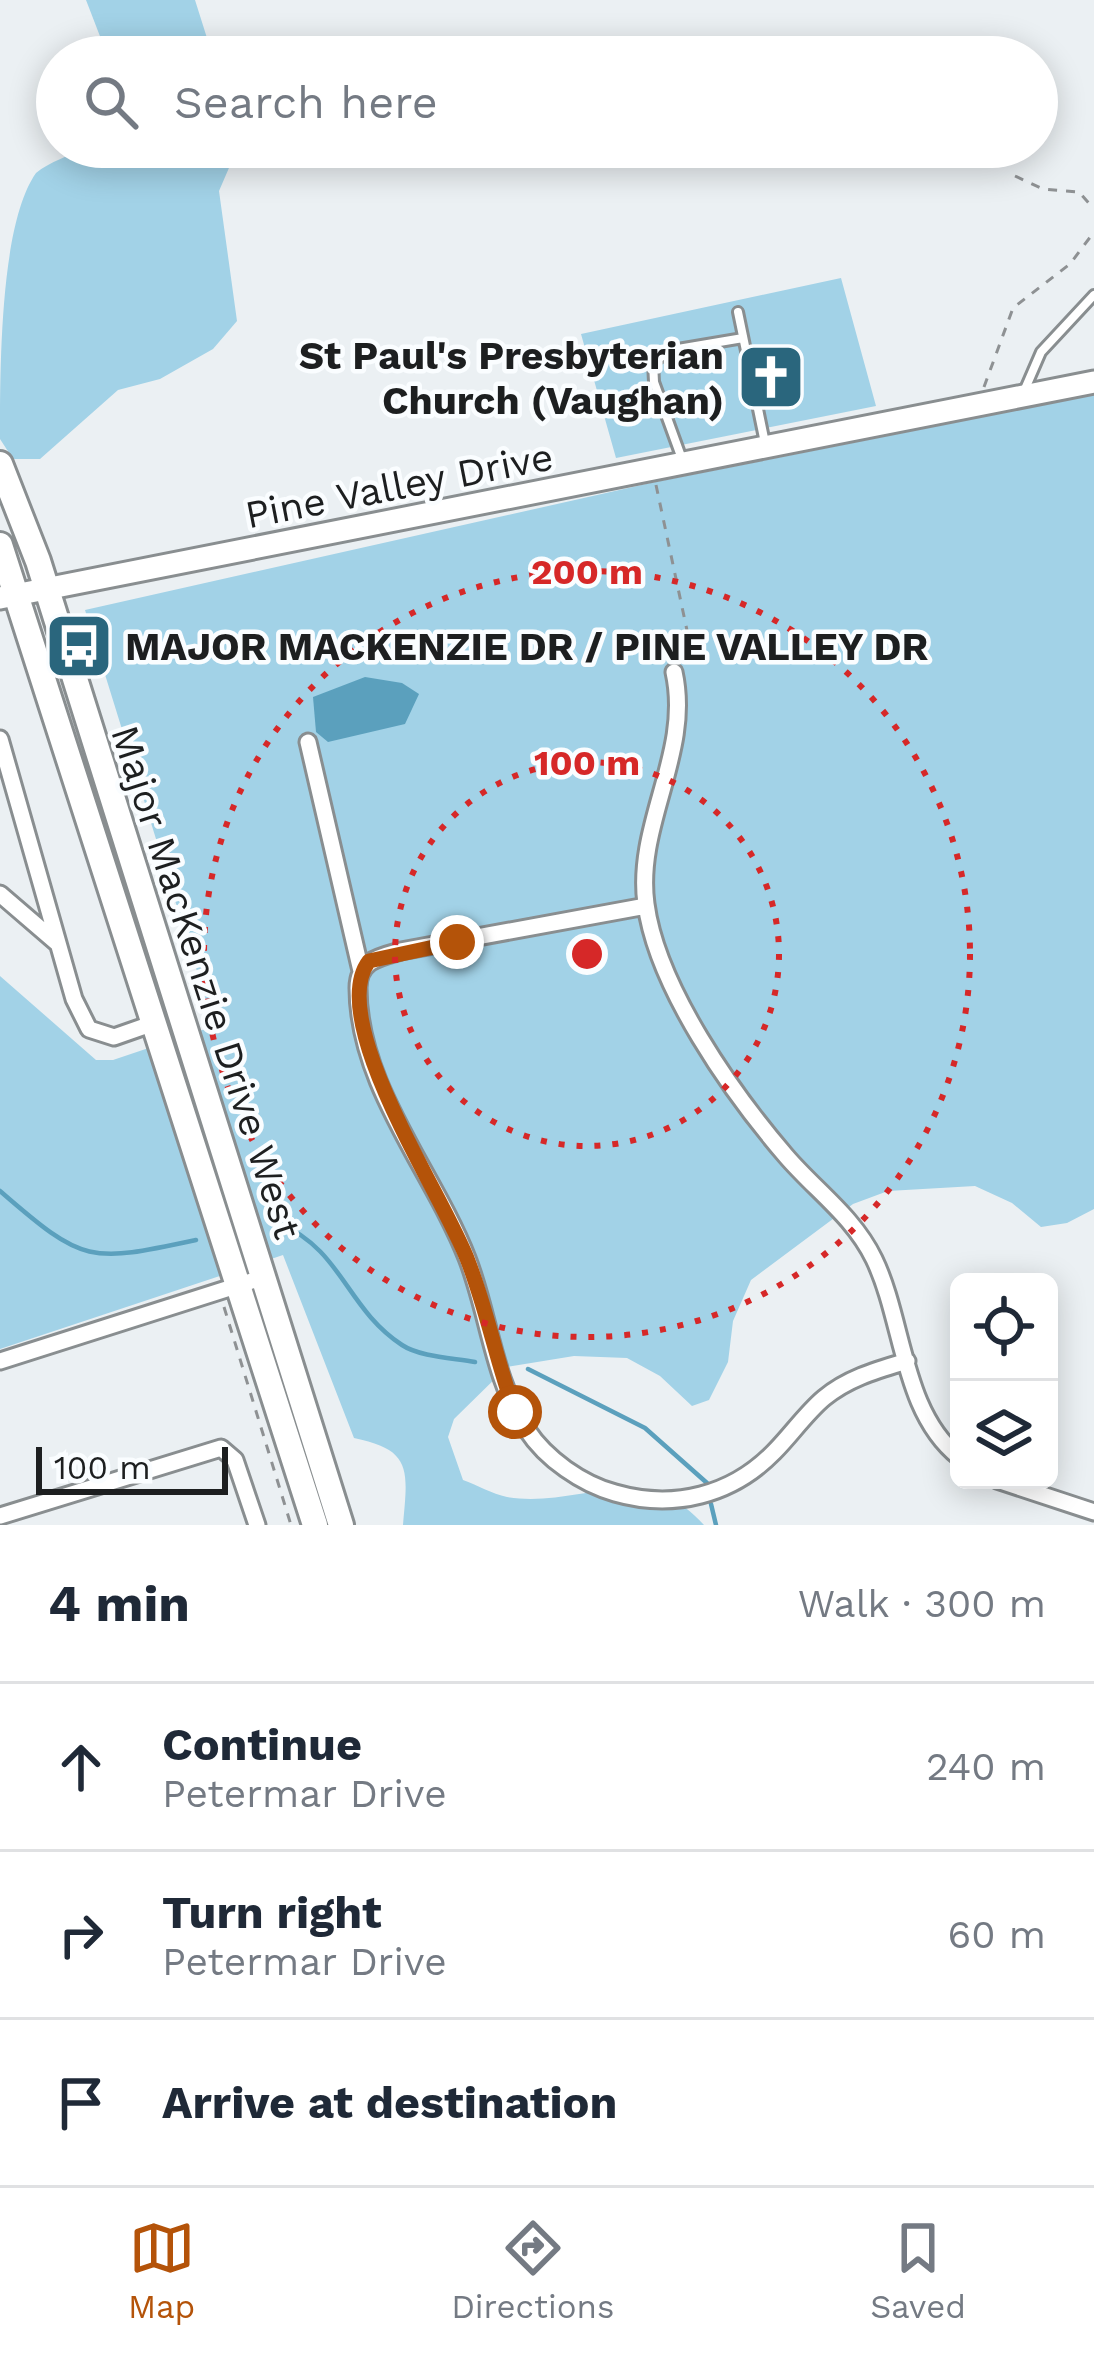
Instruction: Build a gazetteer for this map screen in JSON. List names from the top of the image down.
{
  "streets": {
    "main road": ["Major MacKenzie Drive West"],
    "street": ["Pine Valley Drive"]
  },
  "crossings": [
    ["Pine Valley Drive", "Major MacKenzie Drive West"]
  ],
  "places": {
    "church": ["St Paul's Presbyterian Church (Vaughan)"],
    "bus stop": ["MAJOR MACKENZIE DR / PINE VALLEY DR"]
  },
  "scale_bar": "100 m",
  "page": {
    "search": "Search here",
    "scale": "100 m",
    "heading": ["4 min", "Walk · 300 m"],
    "list": [
      ["Continue", "Petermar Drive", "240 m"],
      ["Turn right", "Petermar Drive", "60 m"],
      "Arrive at destination"
    ],
    "nav": ["Map", "Directions", "Saved"]
  },
  "rings": ["200 m", "100 m"]
}
